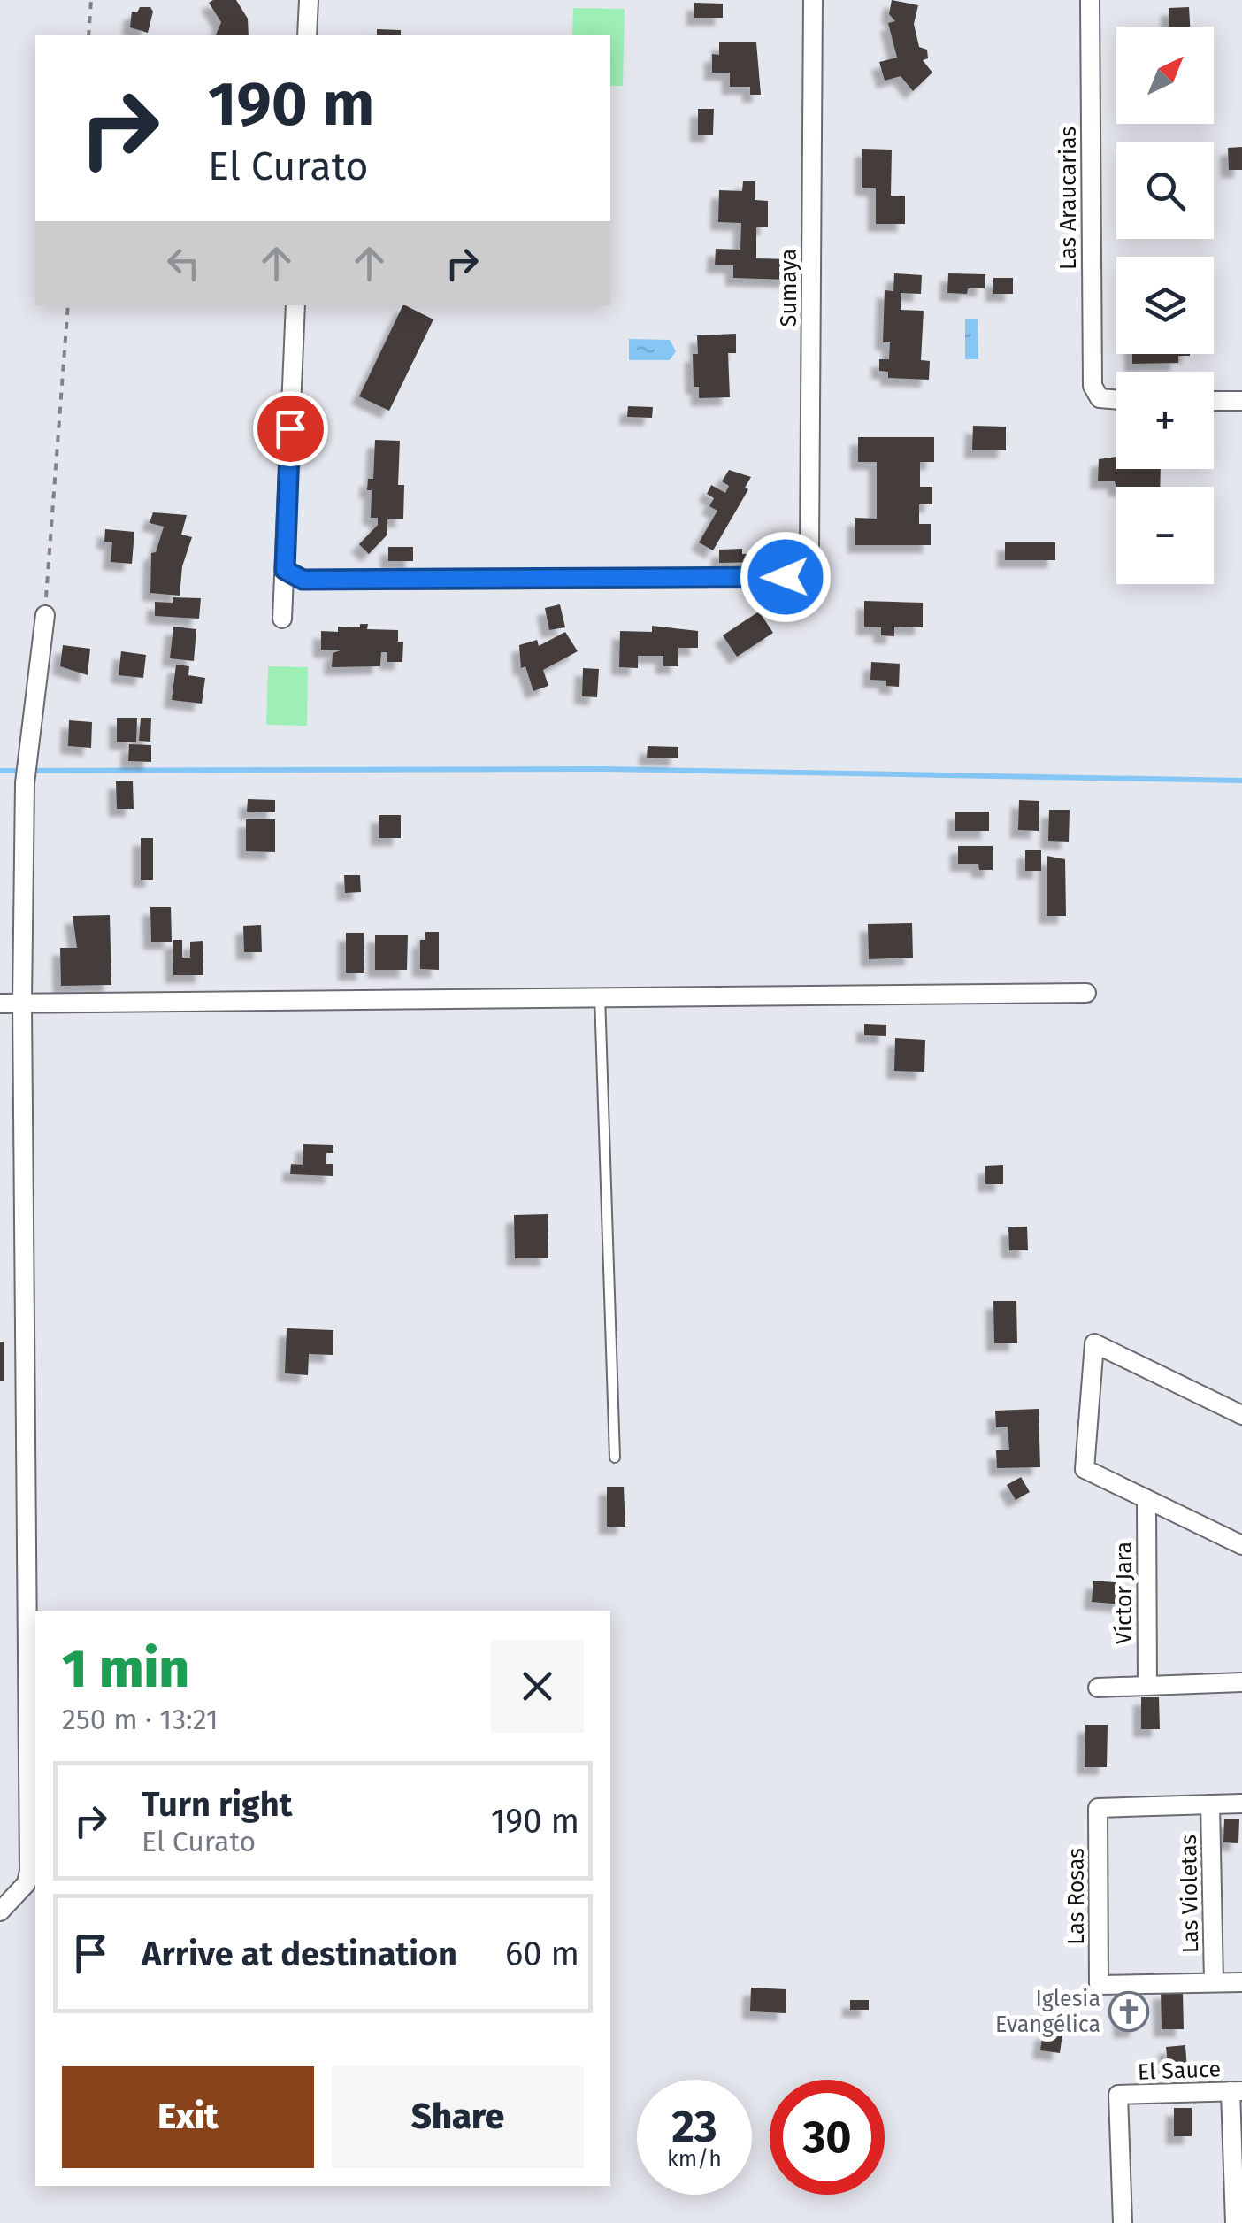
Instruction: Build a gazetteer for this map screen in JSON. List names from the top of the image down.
{
  "streets": {
    "street": [
      "Las Araucarias",
      "Sumaya",
      "Víctor Jara",
      "Las Violetas",
      "Las Rosas",
      "El Sauce"
    ]
  },
  "crossings": [
    ["Las Violetas", "Las Rosas"]
  ],
  "places": {
    "church": ["Iglesia Evangélica"]
  },
  "north": "top right",
  "page": {
    "map_buttons": ["+", "−"],
    "turn": ["190 m", "El Curato"],
    "heading": ["1 min", "250 m · 13:21"],
    "list": [
      {
        "name": "Turn right",
        "note": "El Curato",
        "value": "190 m"
      },
      {
        "name": "Arrive at destination",
        "value": "60 m"
      }
    ],
    "buttons": ["Exit", "Share"],
    "speed": "23 km/h",
    "limit": "30"
  }
}
